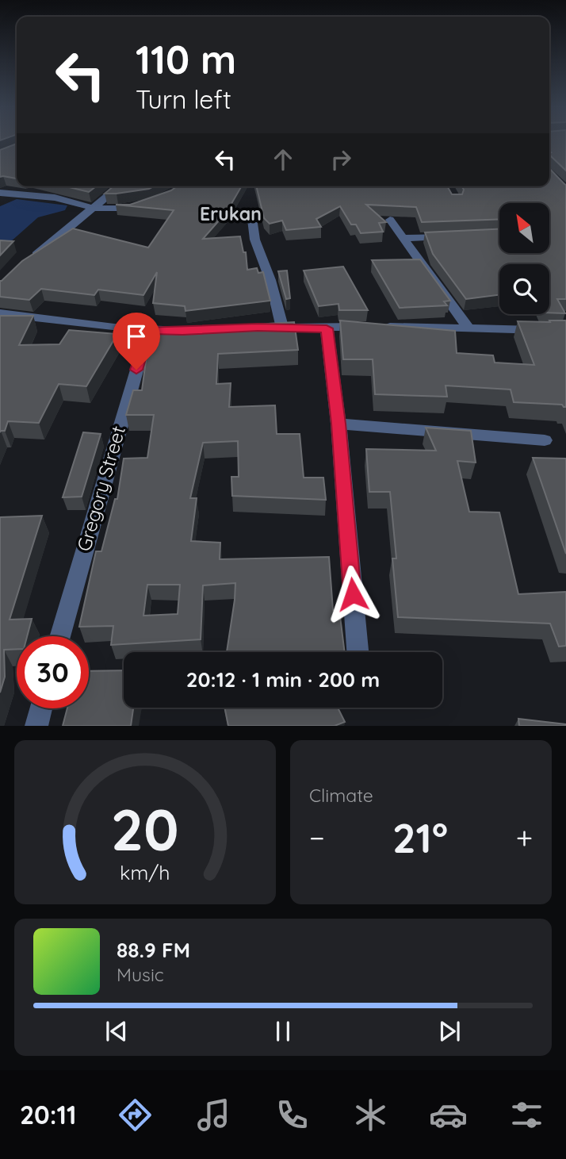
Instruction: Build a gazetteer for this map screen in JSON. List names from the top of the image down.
{
  "streets": {
    "street": ["Gregory Street"]
  },
  "districts": ["Erukan"],
  "north": "top left",
  "page": {
    "turn": ["110 m", "Turn left"],
    "limit": "30",
    "trip": "20:12 · 1 min · 200 m",
    "tile": "Climate",
    "heat": ["−", "21°", "+"],
    "song": ["88.9 FM", "Music"],
    "tabs": "20:11",
    "gauge": ["20", "km/h"]
  }
}
